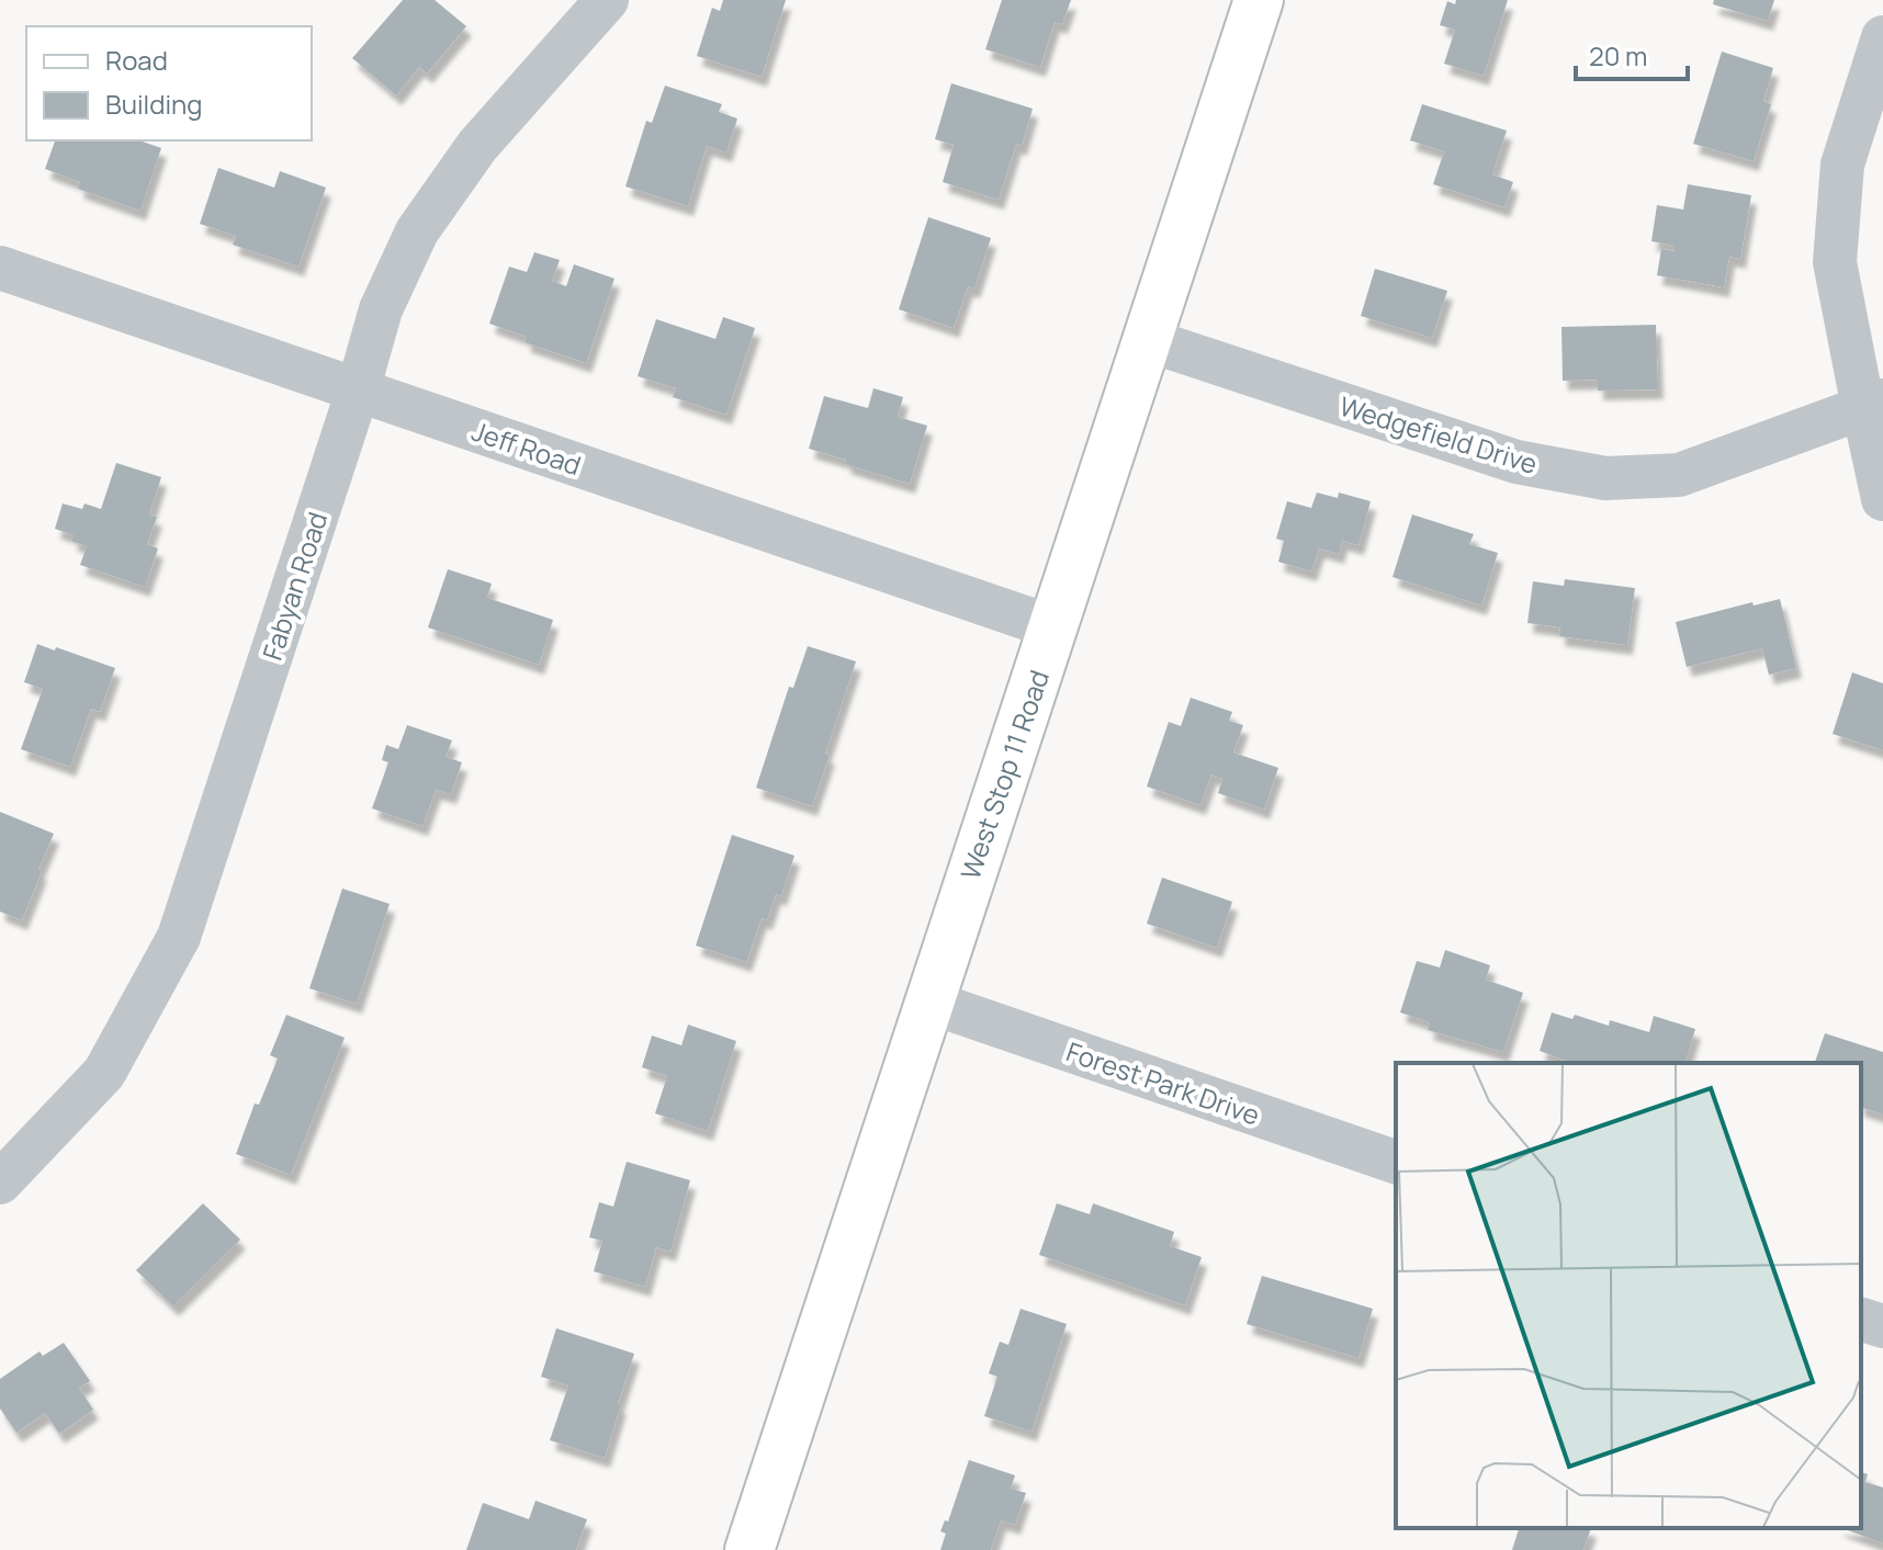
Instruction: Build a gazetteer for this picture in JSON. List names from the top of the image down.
{
  "streets": {
    "main road": ["West Stop 11 Road"],
    "street": [
      "Wedgefield Drive",
      "Jeff Road",
      "Fabyan Road",
      "Forest Park Drive"
    ]
  },
  "crossings": [
    ["Wedgefield Drive", "West Stop 11 Road"],
    ["Jeff Road", "Fabyan Road"],
    ["Jeff Road", "West Stop 11 Road"],
    ["West Stop 11 Road", "Forest Park Drive"]
  ],
  "legend": ["Road", "Building"],
  "scale_bar": "20 m"
}
